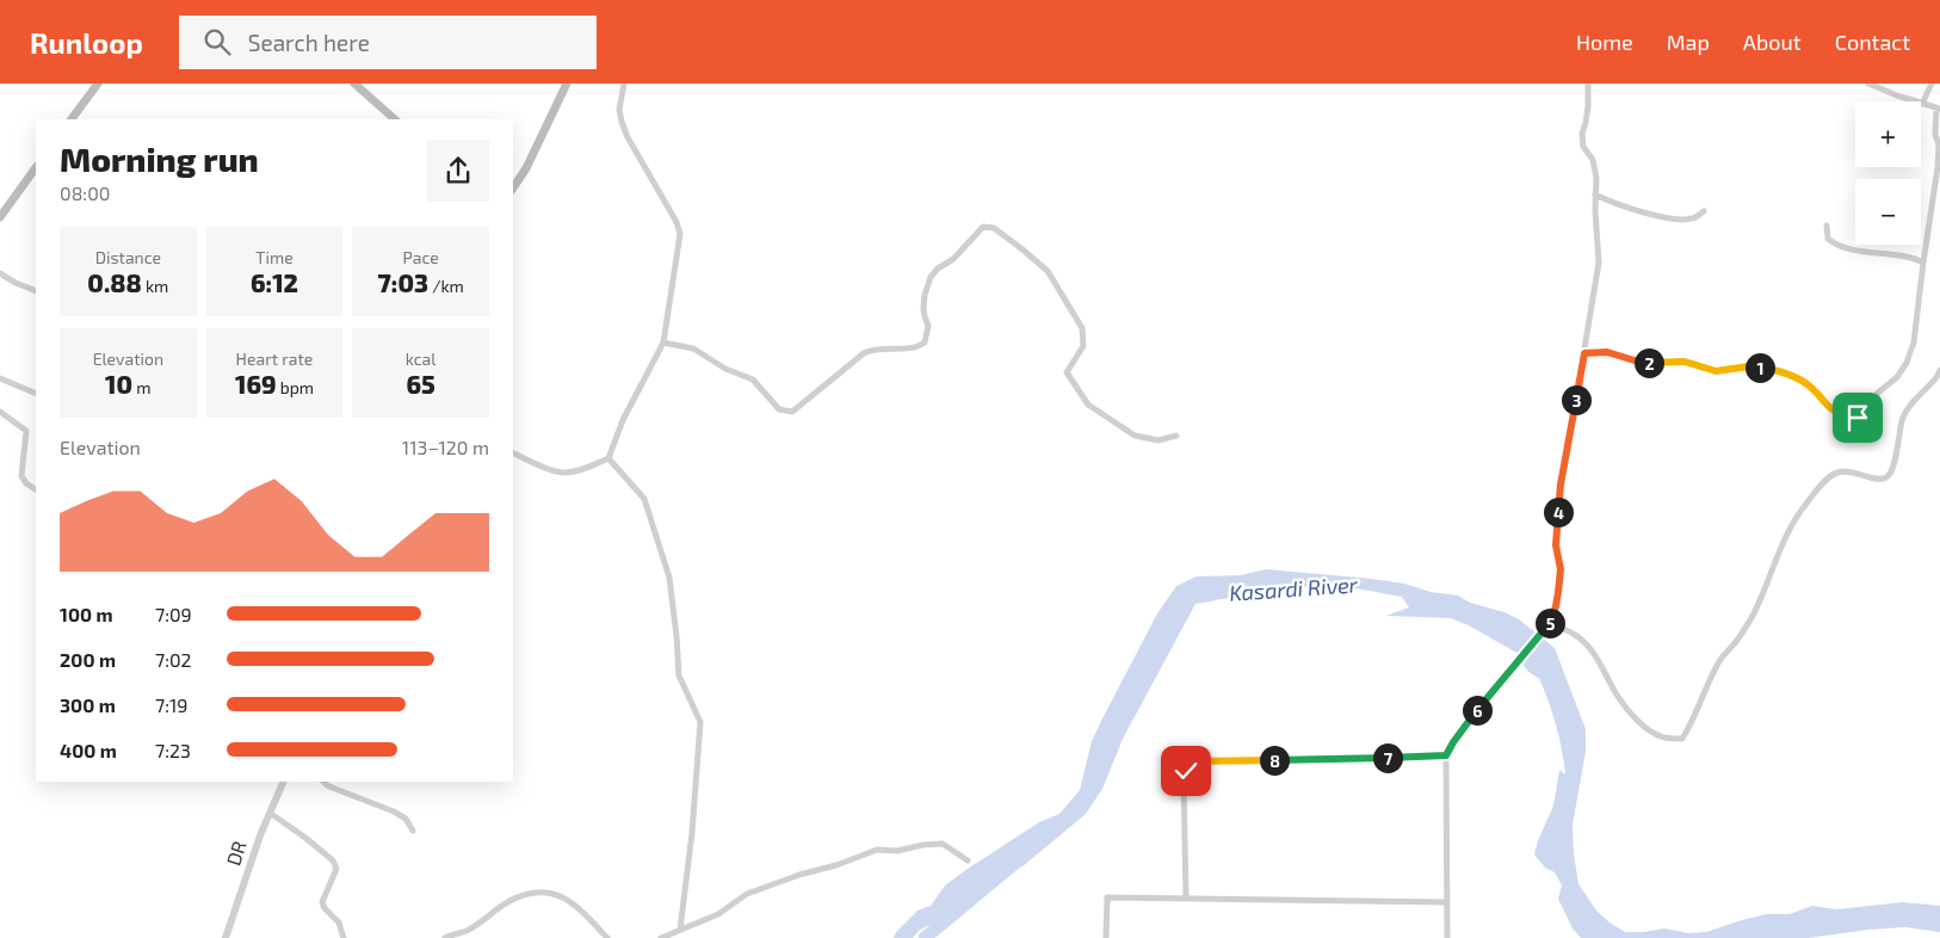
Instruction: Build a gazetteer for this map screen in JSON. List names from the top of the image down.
{
  "streets": {
    "street": ["DR"]
  },
  "water": ["Kasardi River"],
  "page": {
    "header": "Runloop",
    "search": "Search here",
    "nav": [
      "Home",
      "Map",
      "About",
      "Contact"
    ],
    "map_buttons": ["+", "−"],
    "heading": ["Morning run", "08:00"],
    "stats": [
      ["Distance", "0.88 km"],
      ["Time", "6:12"],
      ["Pace", "7:03 /km"],
      ["Elevation", "10 m"],
      ["Heart rate", "169 bpm"],
      ["kcal", "65"]
    ],
    "pins": [
      "2",
      "1",
      "3",
      "4",
      "5",
      "6",
      "7",
      "8"
    ],
    "chart": ["Elevation", "113–120 m"],
    "list": [
      {
        "name": "100 m",
        "note": "7:09"
      },
      {
        "name": "200 m",
        "note": "7:02"
      },
      {
        "name": "300 m",
        "note": "7:19"
      },
      {
        "name": "400 m",
        "note": "7:23"
      }
    ]
  }
}
